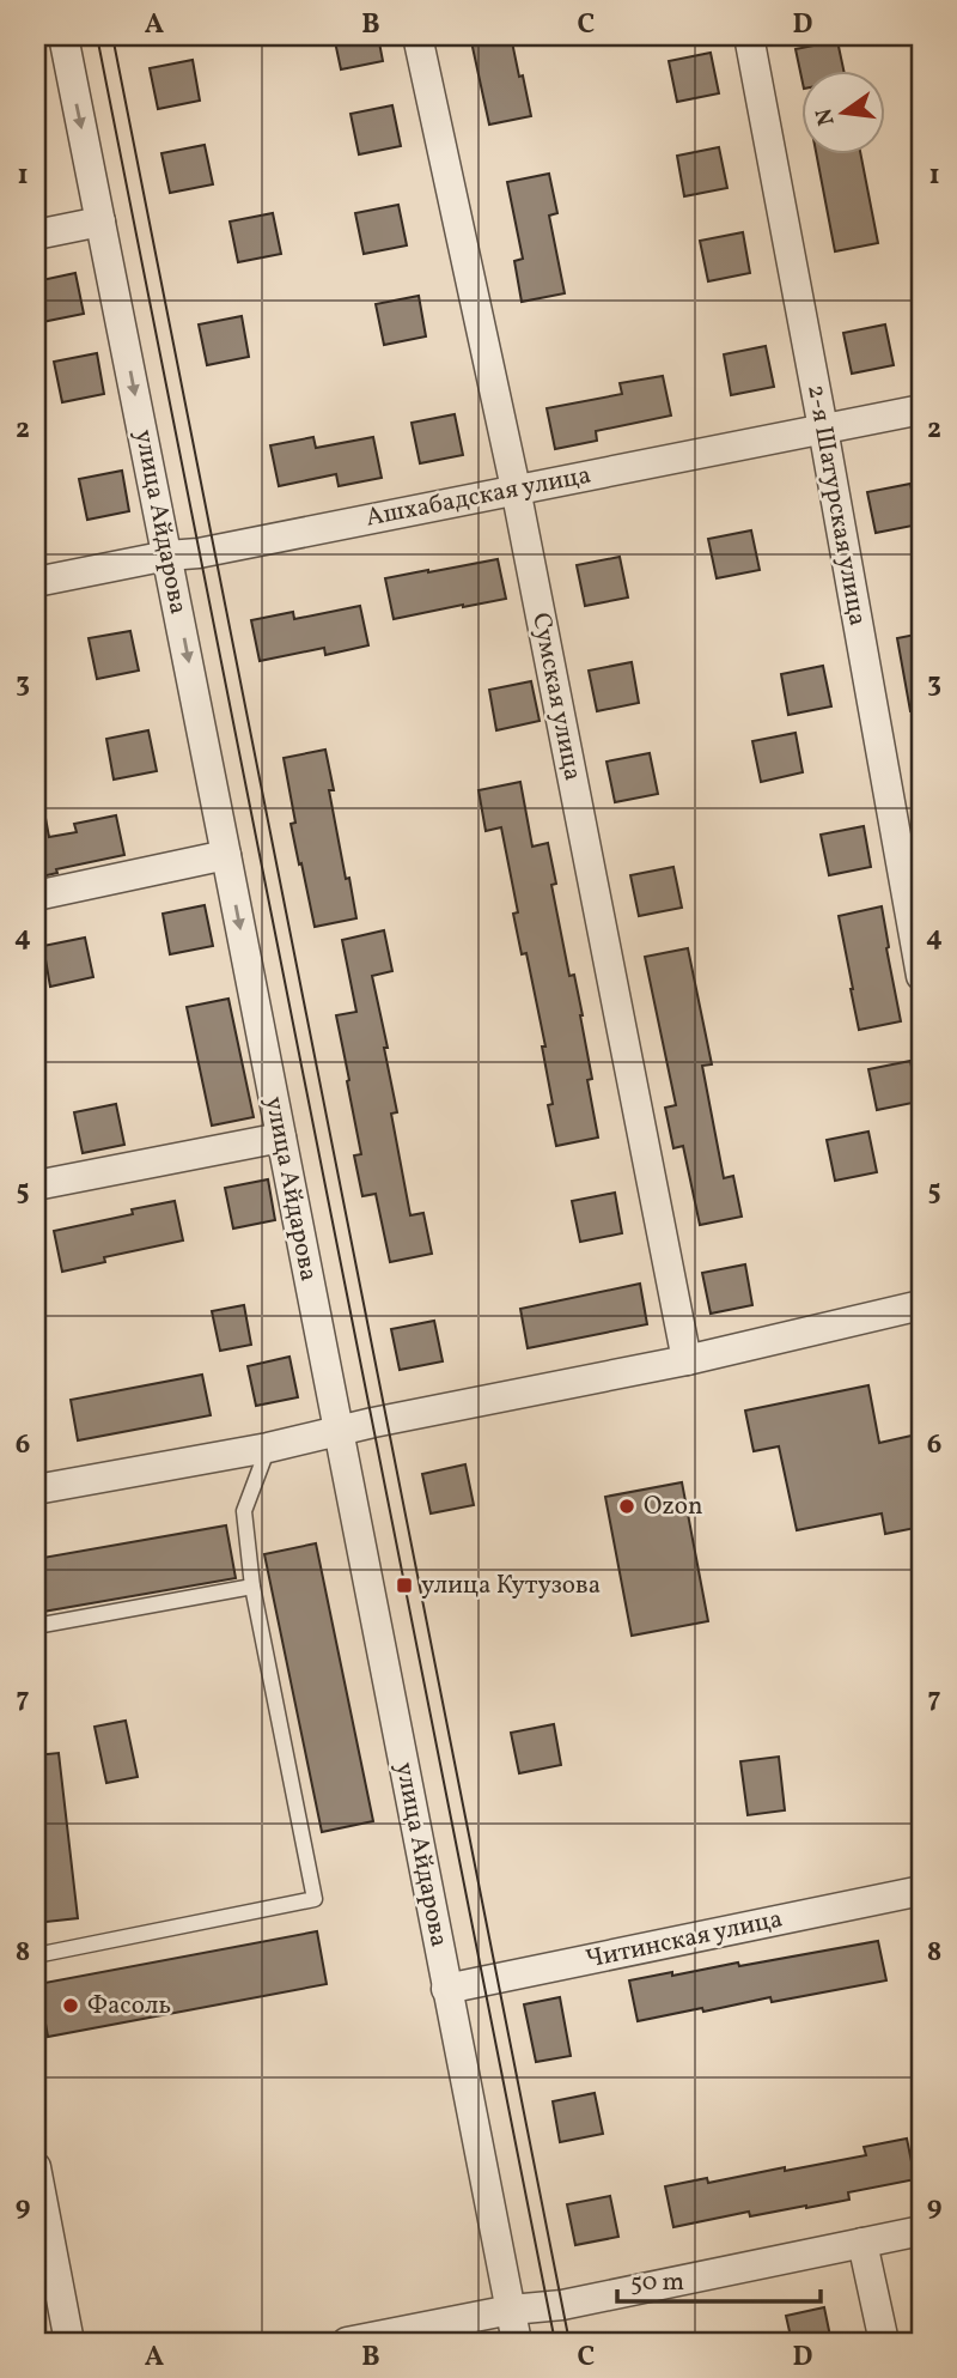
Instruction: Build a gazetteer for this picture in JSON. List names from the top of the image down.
{
  "streets": {
    "street": [
      "Ашхабадская улица",
      "2-я Шатурская улица",
      "улица Айдарова",
      "Сумская улица",
      "Читинская улица"
    ]
  },
  "crossings": [
    ["Ашхабадская улица", "2-я Шатурская улица"],
    ["Ашхабадская улица", "улица Айдарова"],
    ["Ашхабадская улица", "Сумская улица"],
    ["улица Айдарова", "Читинская улица"]
  ],
  "one_way": ["улица Айдарова"],
  "places": {
    "other": ["Ozon", "Фасоль"],
    "transit": ["улица Кутузова"]
  },
  "scale_bar": "50 m",
  "north": "left",
  "grid": {
    "columns": [
      "A",
      "B",
      "C",
      "D"
    ],
    "rows": [
      "1",
      "2",
      "3",
      "4",
      "5",
      "6",
      "7",
      "8",
      "9"
    ]
  }
}
